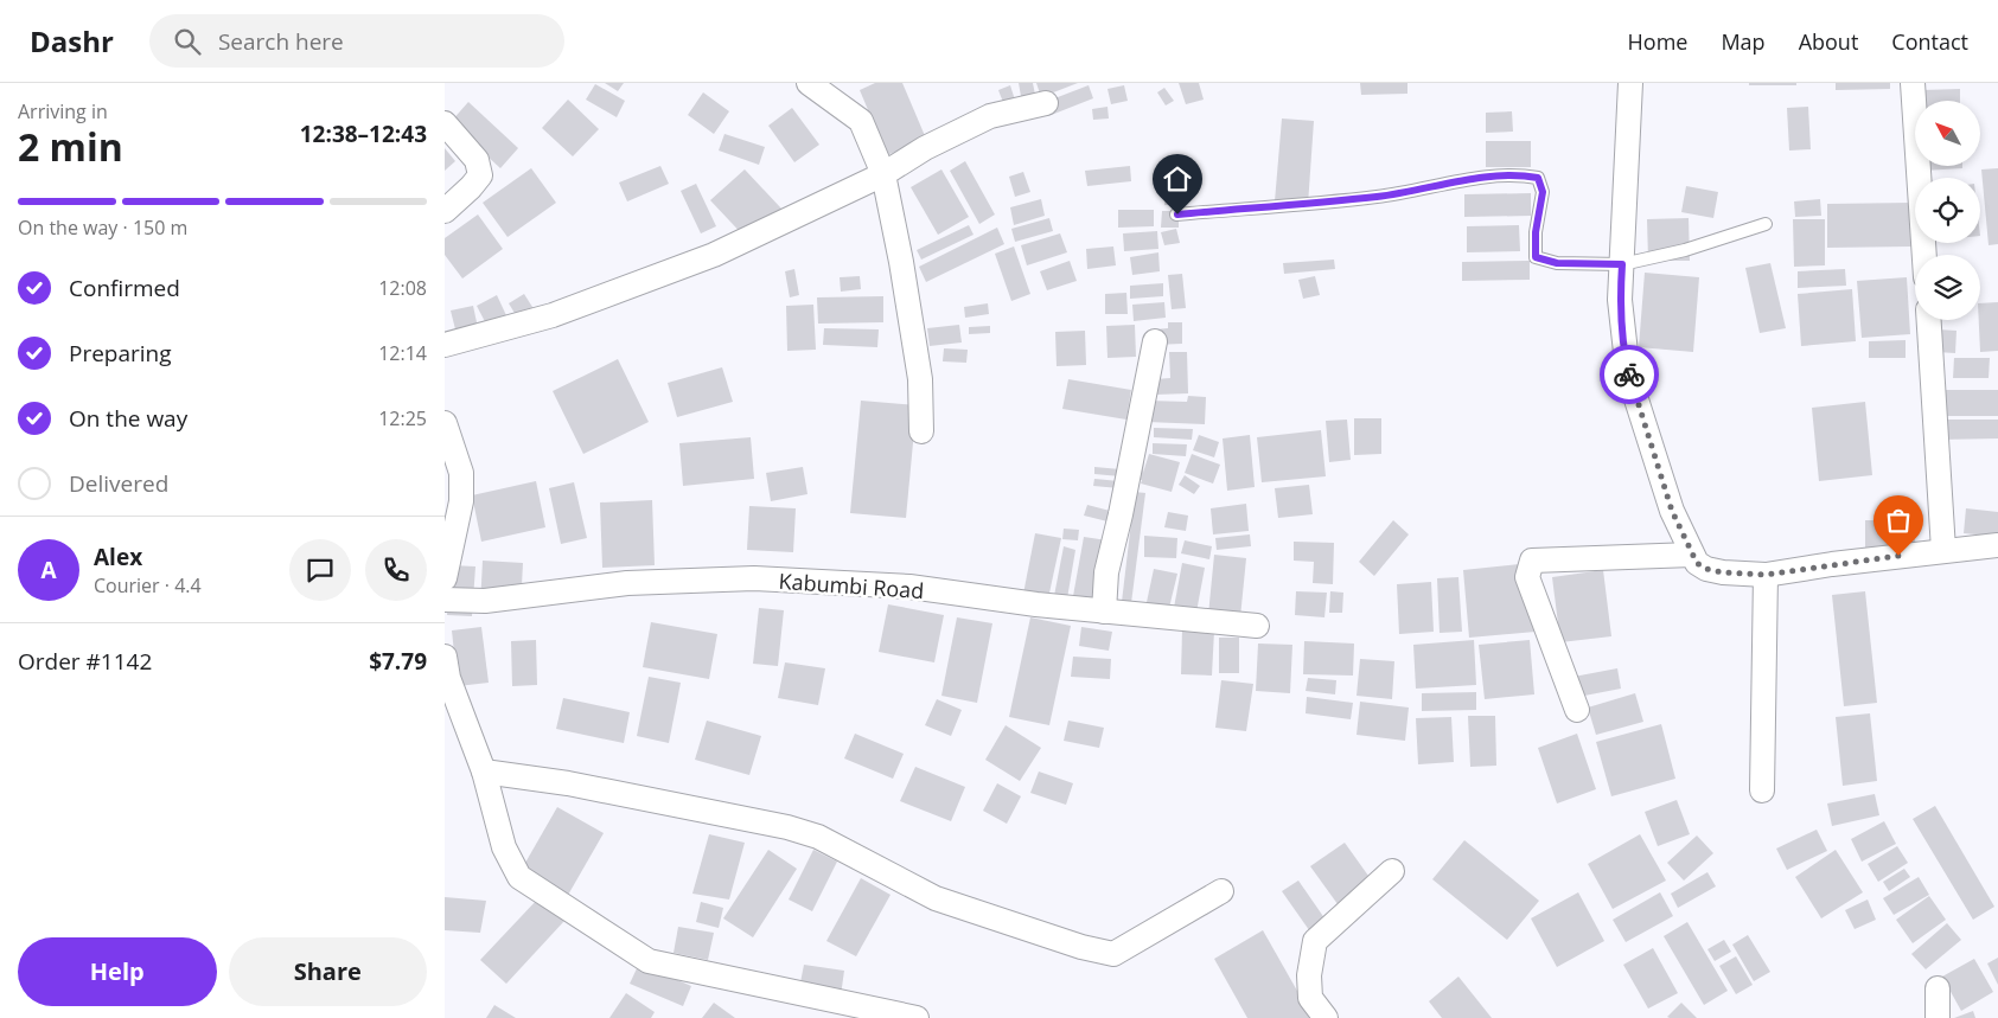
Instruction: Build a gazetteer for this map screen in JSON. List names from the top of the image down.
{
  "streets": {
    "street": ["Kabumbi Road"]
  },
  "north": "top left",
  "page": {
    "header": "Dashr",
    "search": "Search here",
    "nav": [
      "Home",
      "Map",
      "About",
      "Contact"
    ],
    "heading": ["2 min", "Arriving in", "12:38–12:43"],
    "panel": [
      "Alex",
      "Courier · 4.4",
      "Order #1142",
      "$7.79"
    ],
    "bar": "On the way · 150 m",
    "list": [
      ["Confirmed", "12:08"],
      ["Preparing", "12:14"],
      ["On the way", "12:25"],
      "Delivered"
    ],
    "round": "A",
    "buttons": ["Help", "Share"]
  }
}
